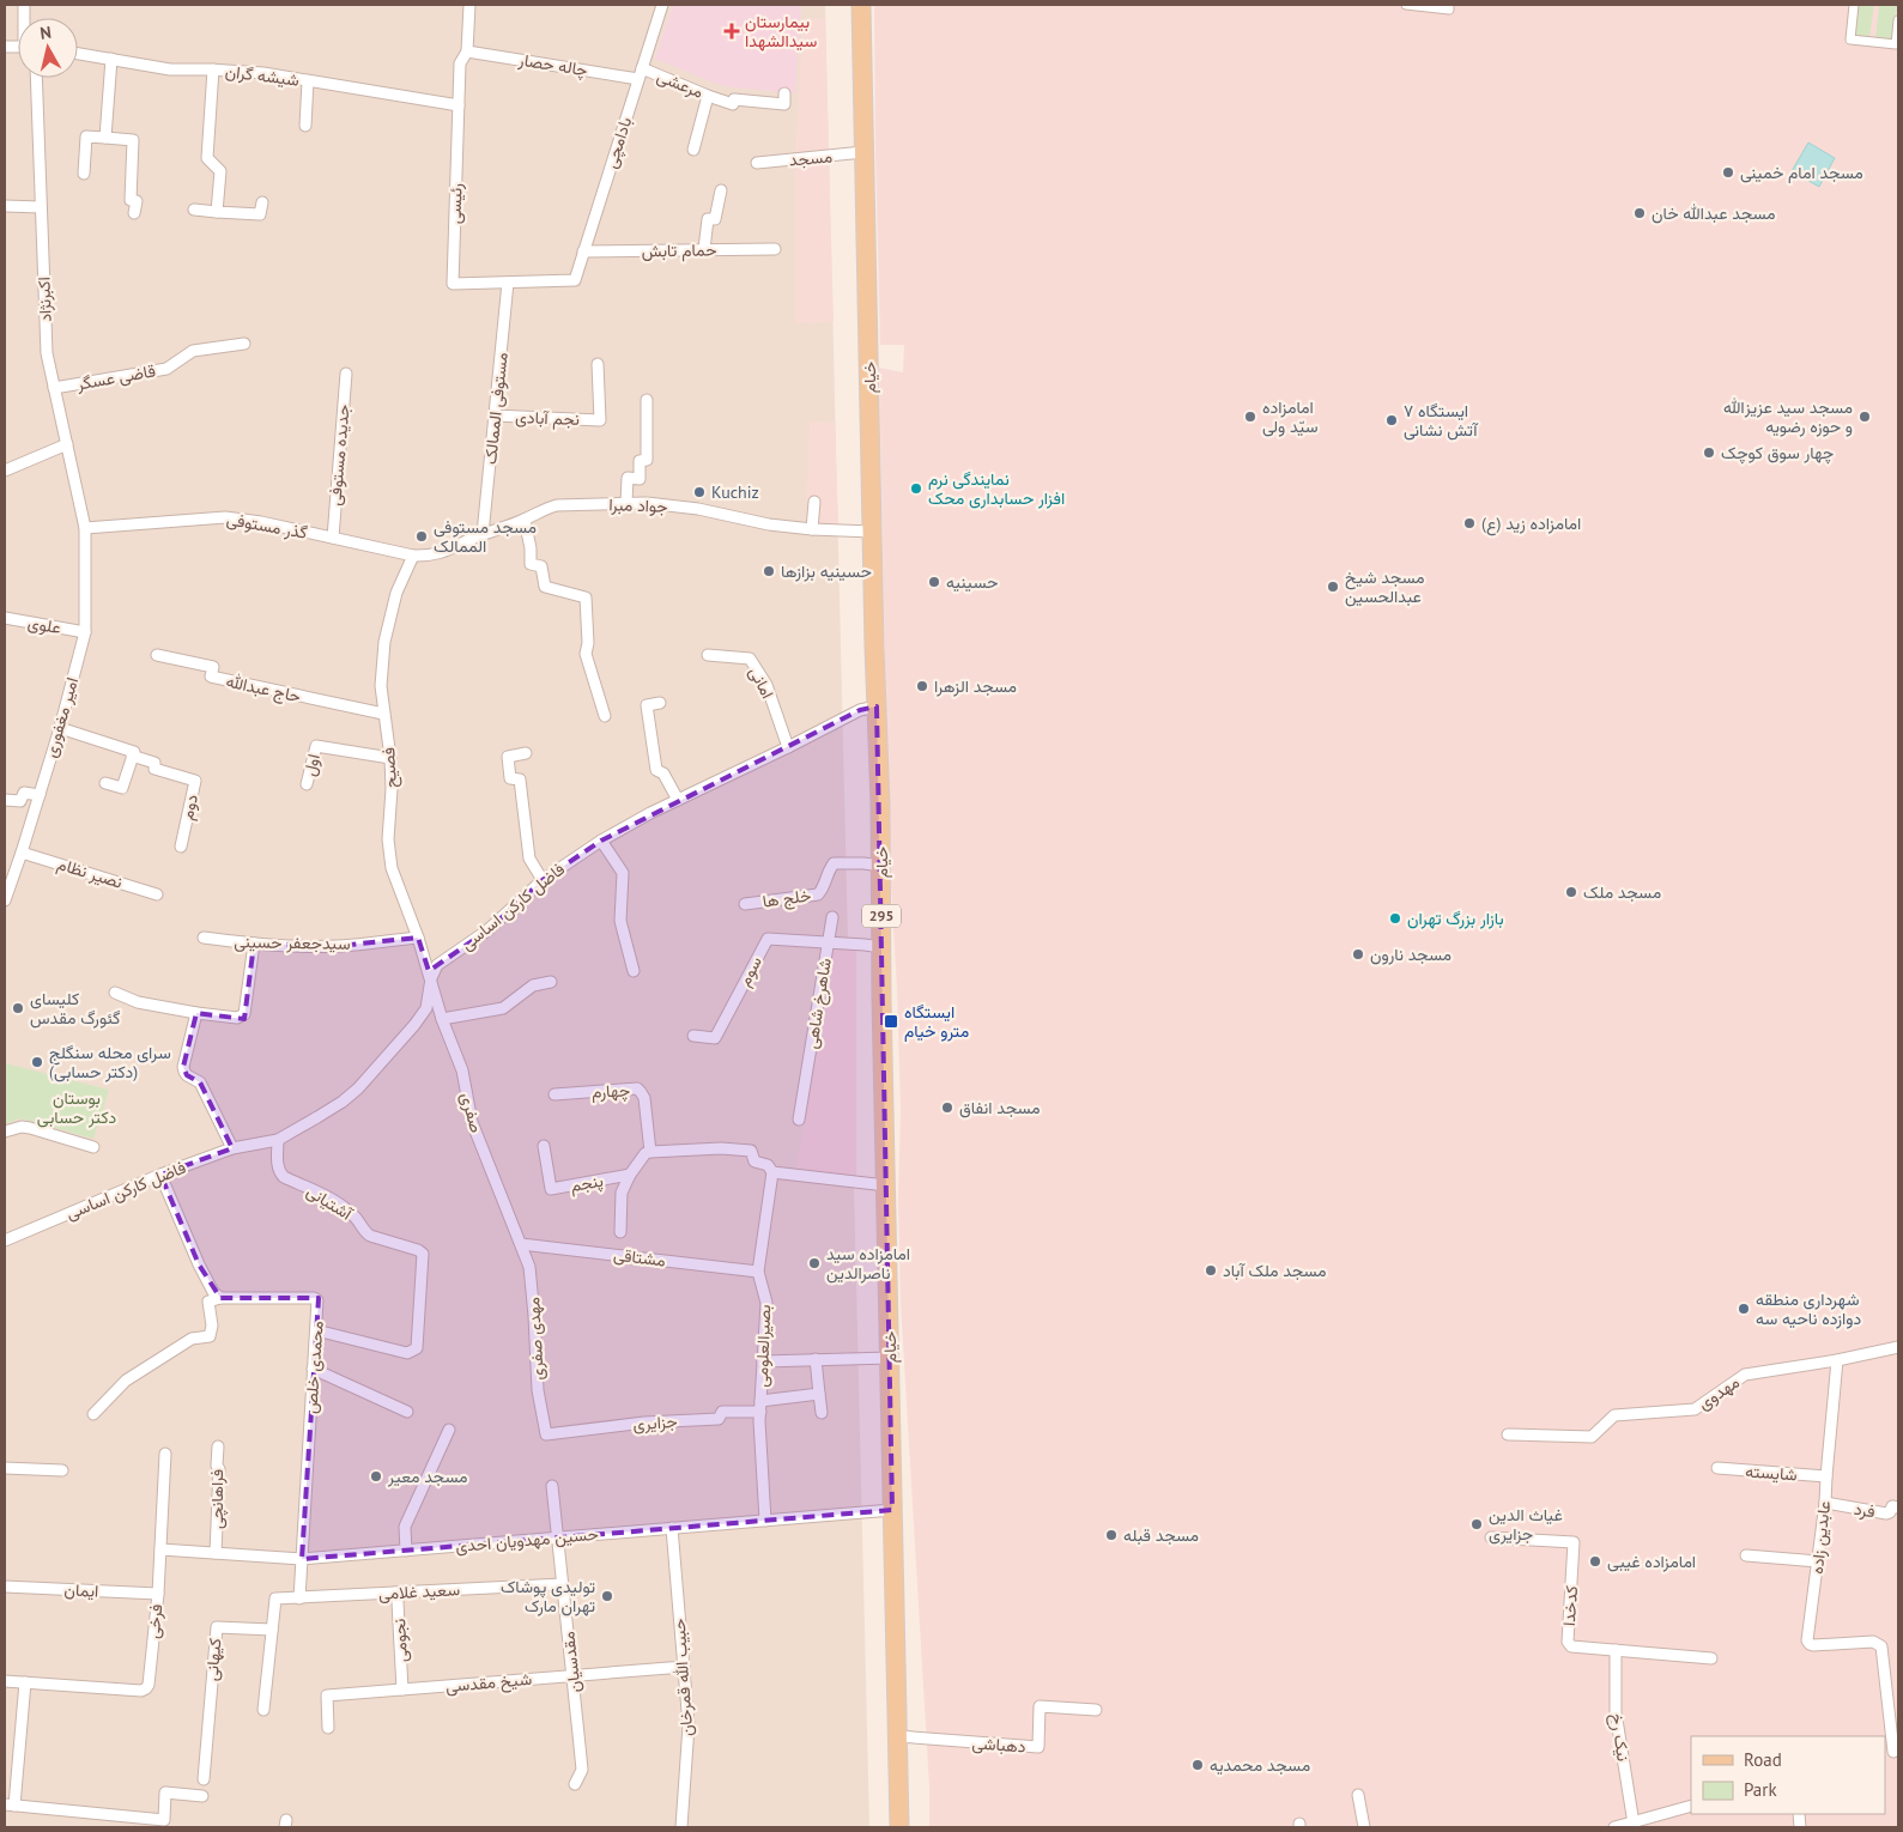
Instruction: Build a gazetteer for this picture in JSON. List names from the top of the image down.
{
  "streets": {
    "main road": ["خیام", "295"],
    "street": [
      "چاله حصار",
      "شیشه گران",
      "مرعشی",
      "بادامچی",
      "مسجد",
      "رئیسی",
      "حمام تابش",
      "اکبرنژاد",
      "قاضی عسگر",
      "مستوفی الممالک",
      "نجم آبادی",
      "جدیده مستوفی",
      "جواد مبرا",
      "گذر مستوفی",
      "علوی",
      "امانی",
      "حاج عبدالله",
      "امیر مغفوری",
      "اول",
      "فصیح",
      "دوم",
      "نصیر نظام",
      "خلج ها",
      "فاضل کارکن اساسی",
      "سیدجعفر حسینی",
      "سوم",
      "شاهرخ شاهی",
      "چهارم",
      "صفری",
      "پنجم",
      "آشتیانی",
      "مشتاقی",
      "مهدی صفری",
      "بصیرالعلومی",
      "محمدی خلص",
      "مهدوی",
      "جزایری",
      "شایسته",
      "فراهانچی",
      "فرد",
      "عابدین زاده",
      "حسین مهدویان احدی",
      "ایمان",
      "سعید غلامی",
      "کدخدا",
      "فرخی",
      "نجومی",
      "کیهانی",
      "مقدسیان",
      "حبیب الله قمرخان",
      "شیخ مقدسی",
      "نیک رخ",
      "دهباشی"
    ]
  },
  "crossings": [
    ["چاله حصار", "مرعشی"],
    ["چاله حصار", "بادامچی"],
    ["چاله حصار", "رئیسی"],
    ["شیشه گران", "رئیسی"],
    ["مرعشی", "بادامچی"],
    ["بادامچی", "رئیسی"],
    ["بادامچی", "حمام تابش"],
    ["مسجد", "خیام"],
    ["رئیسی", "مستوفی الممالک"],
    ["اکبرنژاد", "قاضی عسگر"],
    ["اکبرنژاد", "گذر مستوفی"],
    ["اکبرنژاد", "امیر مغفوری"],
    ["خیام", "جواد مبرا"],
    ["خیام", "خلج ها"],
    ["خیام", "فاضل کارکن اساسی"],
    ["خیام", "شاهرخ شاهی"],
    ["خیام", "حسین مهدویان احدی"],
    ["خیام", "دهباشی"],
    ["مستوفی الممالک", "نجم آبادی"],
    ["مستوفی الممالک", "جواد مبرا"],
    ["جدیده مستوفی", "گذر مستوفی"],
    ["جواد مبرا", "گذر مستوفی"],
    ["جواد مبرا", "فصیح"],
    ["گذر مستوفی", "امیر مغفوری"],
    ["گذر مستوفی", "فصیح"],
    ["علوی", "امیر مغفوری"],
    ["امانی", "فاضل کارکن اساسی"],
    ["حاج عبدالله", "فصیح"],
    ["امیر مغفوری", "نصیر نظام"],
    ["اول", "فصیح"],
    ["فصیح", "فاضل کارکن اساسی"],
    ["فصیح", "سیدجعفر حسینی"],
    ["فصیح", "صفری"],
    ["فاضل کارکن اساسی", "صفری"],
    ["فاضل کارکن اساسی", "آشتیانی"],
    ["سوم", "شاهرخ شاهی"],
    ["صفری", "مشتاقی"],
    ["صفری", "مهدی صفری"],
    ["آشتیانی", "محمدی خلص"],
    ["مشتاقی", "مهدی صفری"],
    ["مشتاقی", "بصیرالعلومی"],
    ["مهدی صفری", "جزایری"],
    ["بصیرالعلومی", "جزایری"],
    ["بصیرالعلومی", "حسین مهدویان احدی"],
    ["محمدی خلص", "حسین مهدویان احدی"],
    ["محمدی خلص", "سعید غلامی"],
    ["مهدوی", "عابدین زاده"],
    ["شایسته", "عابدین زاده"],
    ["فراهانچی", "حسین مهدویان احدی"],
    ["فرد", "عابدین زاده"],
    ["حسین مهدویان احدی", "فرخی"],
    ["حسین مهدویان احدی", "مقدسیان"],
    ["حسین مهدویان احدی", "حبیب الله قمرخان"],
    ["ایمان", "فرخی"],
    ["سعید غلامی", "نجومی"],
    ["سعید غلامی", "کیهانی"],
    ["سعید غلامی", "مقدسیان"],
    ["کدخدا", "نیک رخ"],
    ["نجومی", "شیخ مقدسی"],
    ["مقدسیان", "شیخ مقدسی"],
    ["حبیب الله قمرخان", "شیخ مقدسی"]
  ],
  "parks": ["بوستان دکتر حسابی"],
  "places": {
    "health": ["بیمارستان سیدالشهدا"],
    "other": [
      "مسجد امام خمینی",
      "مسجد عبدالله خان",
      "امامزاده سیّد ولی",
      "مسجد سید عزیزالله و حوزه رضویه",
      "ایستگاه ۷ آتش نشانی",
      "چهار سوق کوچک",
      "نمایندگی نرم افزار حسابداری محک",
      "Kuchiz",
      "امامزاده زید (ع)",
      "مسجد مستوفی الممالک",
      "حسینیه بزازها",
      "حسینیه",
      "مسجد شیخ عبدالحسین",
      "مسجد الزهرا",
      "مسجد ملک",
      "بازار بزرگ تهران",
      "مسجد نارون",
      "کلیسای گئورگ مقدس",
      "سرای محله سنگلج (دکتر حسابی)",
      "مسجد انفاق",
      "امامزاده سید ناصرالدین",
      "مسجد ملک آباد",
      "شهرداری منطقه دوازده ناحیه سه",
      "مسجد معیر",
      "غیاث الدین جزایری",
      "مسجد قبله",
      "امامزاده غیبی",
      "تولیدی پوشاک تهران مارک",
      "مسجد محمدیه"
    ],
    "transit": ["ایستگاه مترو خیام"]
  },
  "legend": ["Road", "Park"],
  "north": "top"
}
